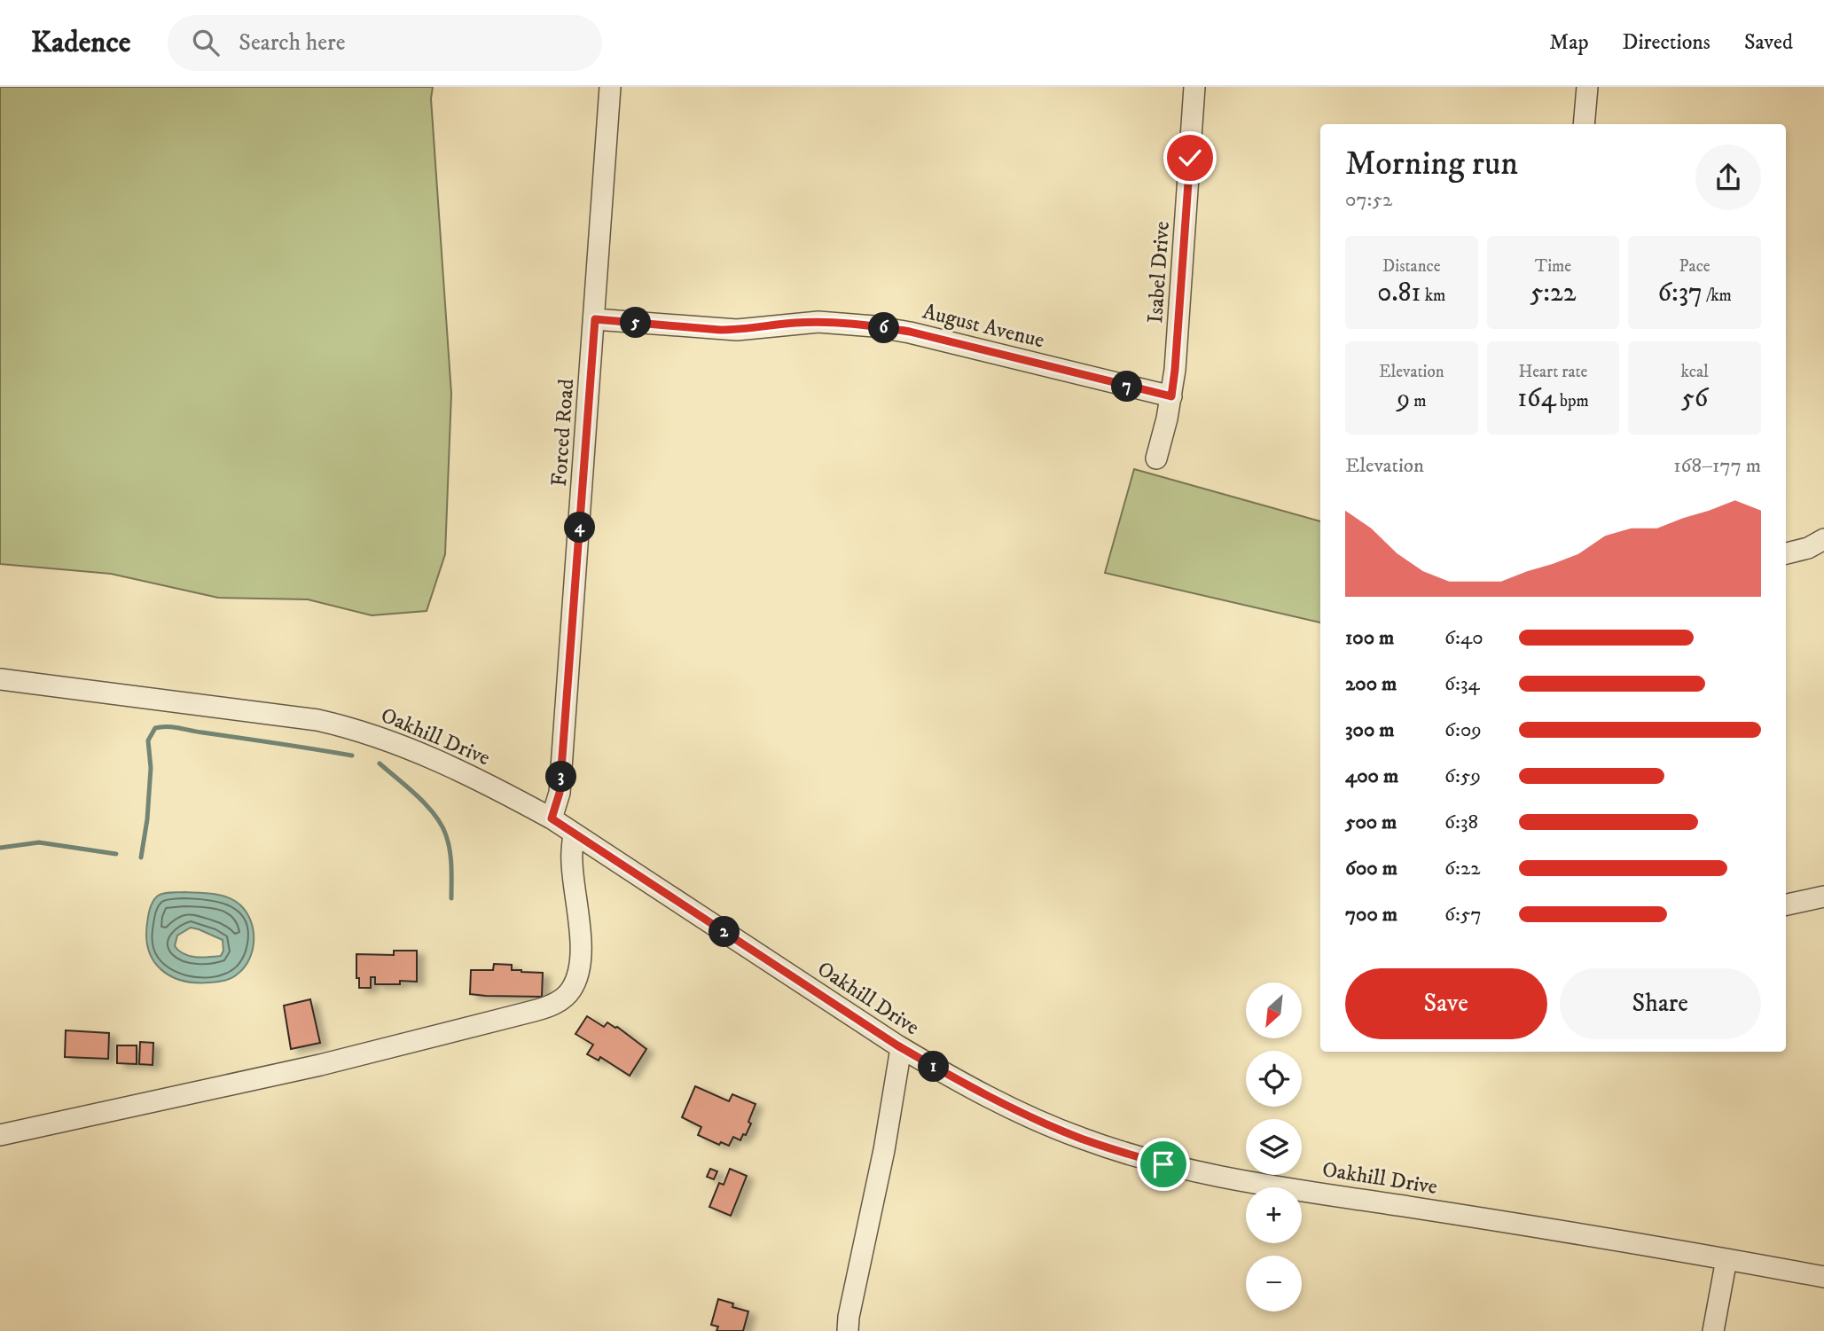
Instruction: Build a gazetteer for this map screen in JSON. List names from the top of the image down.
{
  "streets": {
    "street": [
      "Isabel Drive",
      "August Avenue",
      "Forced Road",
      "Oakhill Drive"
    ]
  },
  "crossings": [
    ["Isabel Drive", "August Avenue"],
    ["August Avenue", "Forced Road"],
    ["Forced Road", "Oakhill Drive"]
  ],
  "north": "bottom left",
  "page": {
    "header": "Kadence",
    "search": "Search here",
    "nav": ["Map", "Directions", "Saved"],
    "heading": ["Morning run", "07:52"],
    "stats": [
      ["Distance", "0.81 km"],
      ["Time", "5:22"],
      ["Pace", "6:37 /km"],
      ["Elevation", "9 m"],
      ["Heart rate", "164 bpm"],
      ["kcal", "56"]
    ],
    "pins": [
      "5",
      "6",
      "7",
      "4",
      "3",
      "2",
      "1"
    ],
    "chart": ["Elevation", "168–177 m"],
    "list": [
      {
        "name": "100 m",
        "note": "6:40"
      },
      {
        "name": "200 m",
        "note": "6:34"
      },
      {
        "name": "300 m",
        "note": "6:09"
      },
      {
        "name": "400 m",
        "note": "6:59"
      },
      {
        "name": "500 m",
        "note": "6:38"
      },
      {
        "name": "600 m",
        "note": "6:22"
      },
      {
        "name": "700 m",
        "note": "6:57"
      }
    ],
    "buttons": ["Save", "Share"],
    "map_buttons": ["+", "−"]
  }
}
